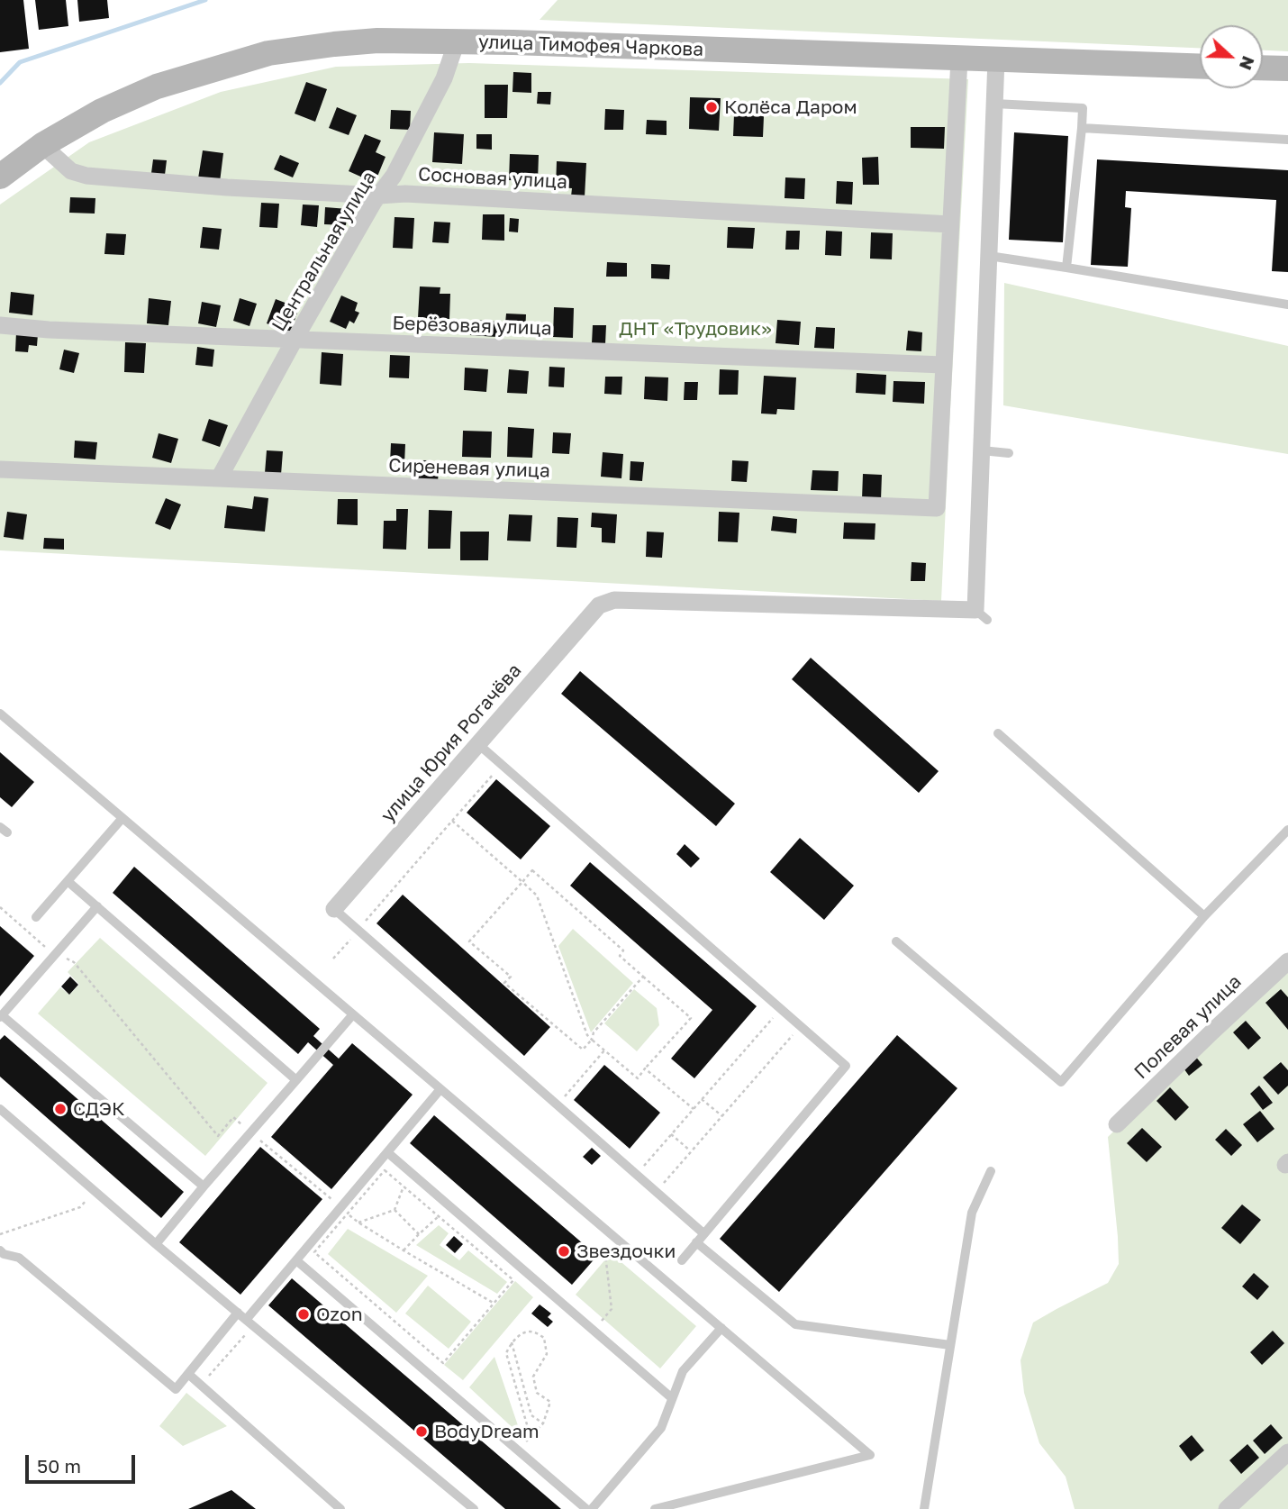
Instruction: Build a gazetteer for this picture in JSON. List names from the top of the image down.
{
  "streets": {
    "main road": ["улица Тимофея Чаркова"],
    "street": [
      "Сосновая улица",
      "Центральная улица",
      "Берёзовая улица",
      "Сиреневая улица",
      "улица Юрия Рогачёва",
      "Полевая улица"
    ]
  },
  "crossings": [
    ["улица Тимофея Чаркова", "Сосновая улица"],
    ["улица Тимофея Чаркова", "Центральная улица"],
    ["Сосновая улица", "Центральная улица"],
    ["Центральная улица", "Берёзовая улица"],
    ["Центральная улица", "Сиреневая улица"],
    ["Берёзовая улица", "Сиреневая улица"]
  ],
  "parks": ["ДНТ «Трудовик»"],
  "places": [
    "Колёса Даром",
    "СДЭК",
    "Звездочки",
    "Ozon",
    "BodyDream"
  ],
  "scale_bar": "50 m",
  "north": "right"
}
